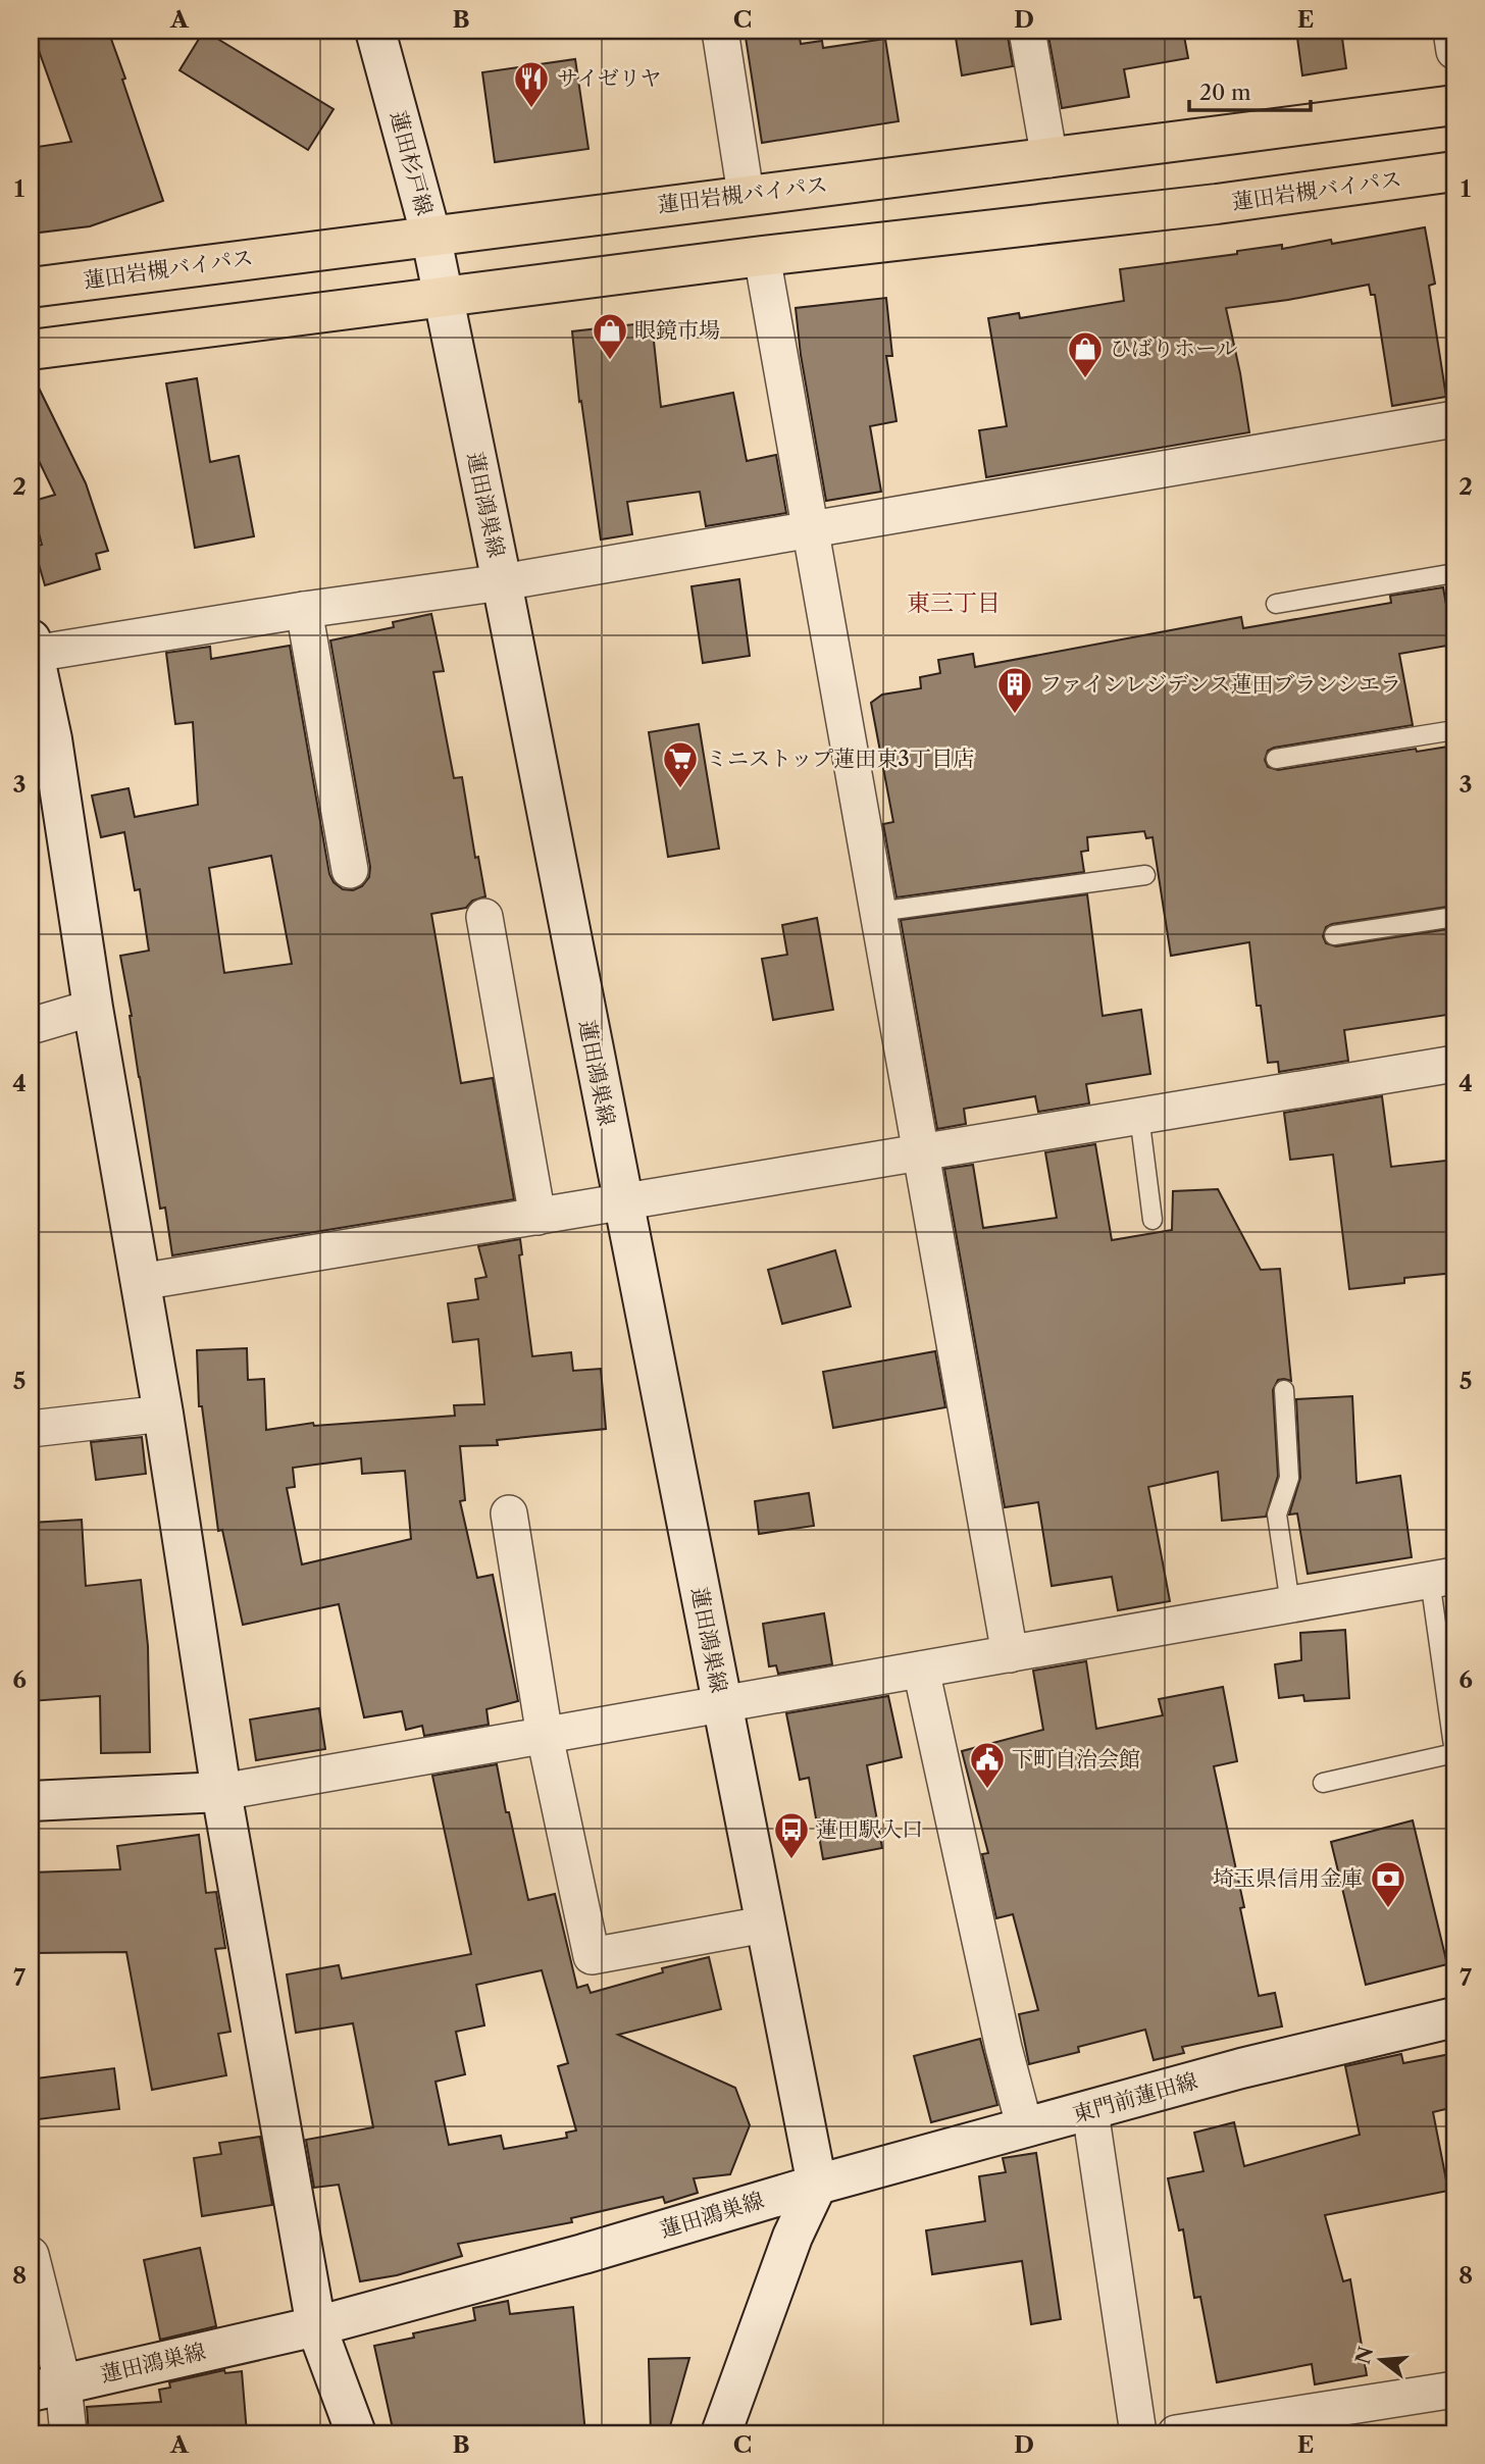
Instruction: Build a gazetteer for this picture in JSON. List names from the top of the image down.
{
  "streets": {
    "highway": ["蓮田岩槻バイパス"],
    "main road": ["蓮田杉戸線", "蓮田鴻巣線", "東門前蓮田線"]
  },
  "crossings": [
    ["蓮田杉戸線", "蓮田岩槻バイパス"],
    ["蓮田杉戸線", "蓮田鴻巣線"],
    ["蓮田岩槻バイパス", "蓮田鴻巣線"],
    ["蓮田鴻巣線", "東門前蓮田線"]
  ],
  "districts": ["東三丁目"],
  "places": {
    "restaurant": ["サイゼリヤ"],
    "shop": ["眼鏡市場", "ひばりホール"],
    "building": ["ファインレジデンス蓮田ブランシエラ"],
    "supermarket": ["ミニストップ蓮田東3丁目店"],
    "public building": ["下町自治会館"],
    "bus stop": ["蓮田駅入口"],
    "bank": ["埼玉県信用金庫"]
  },
  "scale_bar": "20 m",
  "north": "left",
  "grid": {
    "columns": [
      "A",
      "B",
      "C",
      "D",
      "E"
    ],
    "rows": [
      "1",
      "2",
      "3",
      "4",
      "5",
      "6",
      "7",
      "8"
    ]
  }
}
